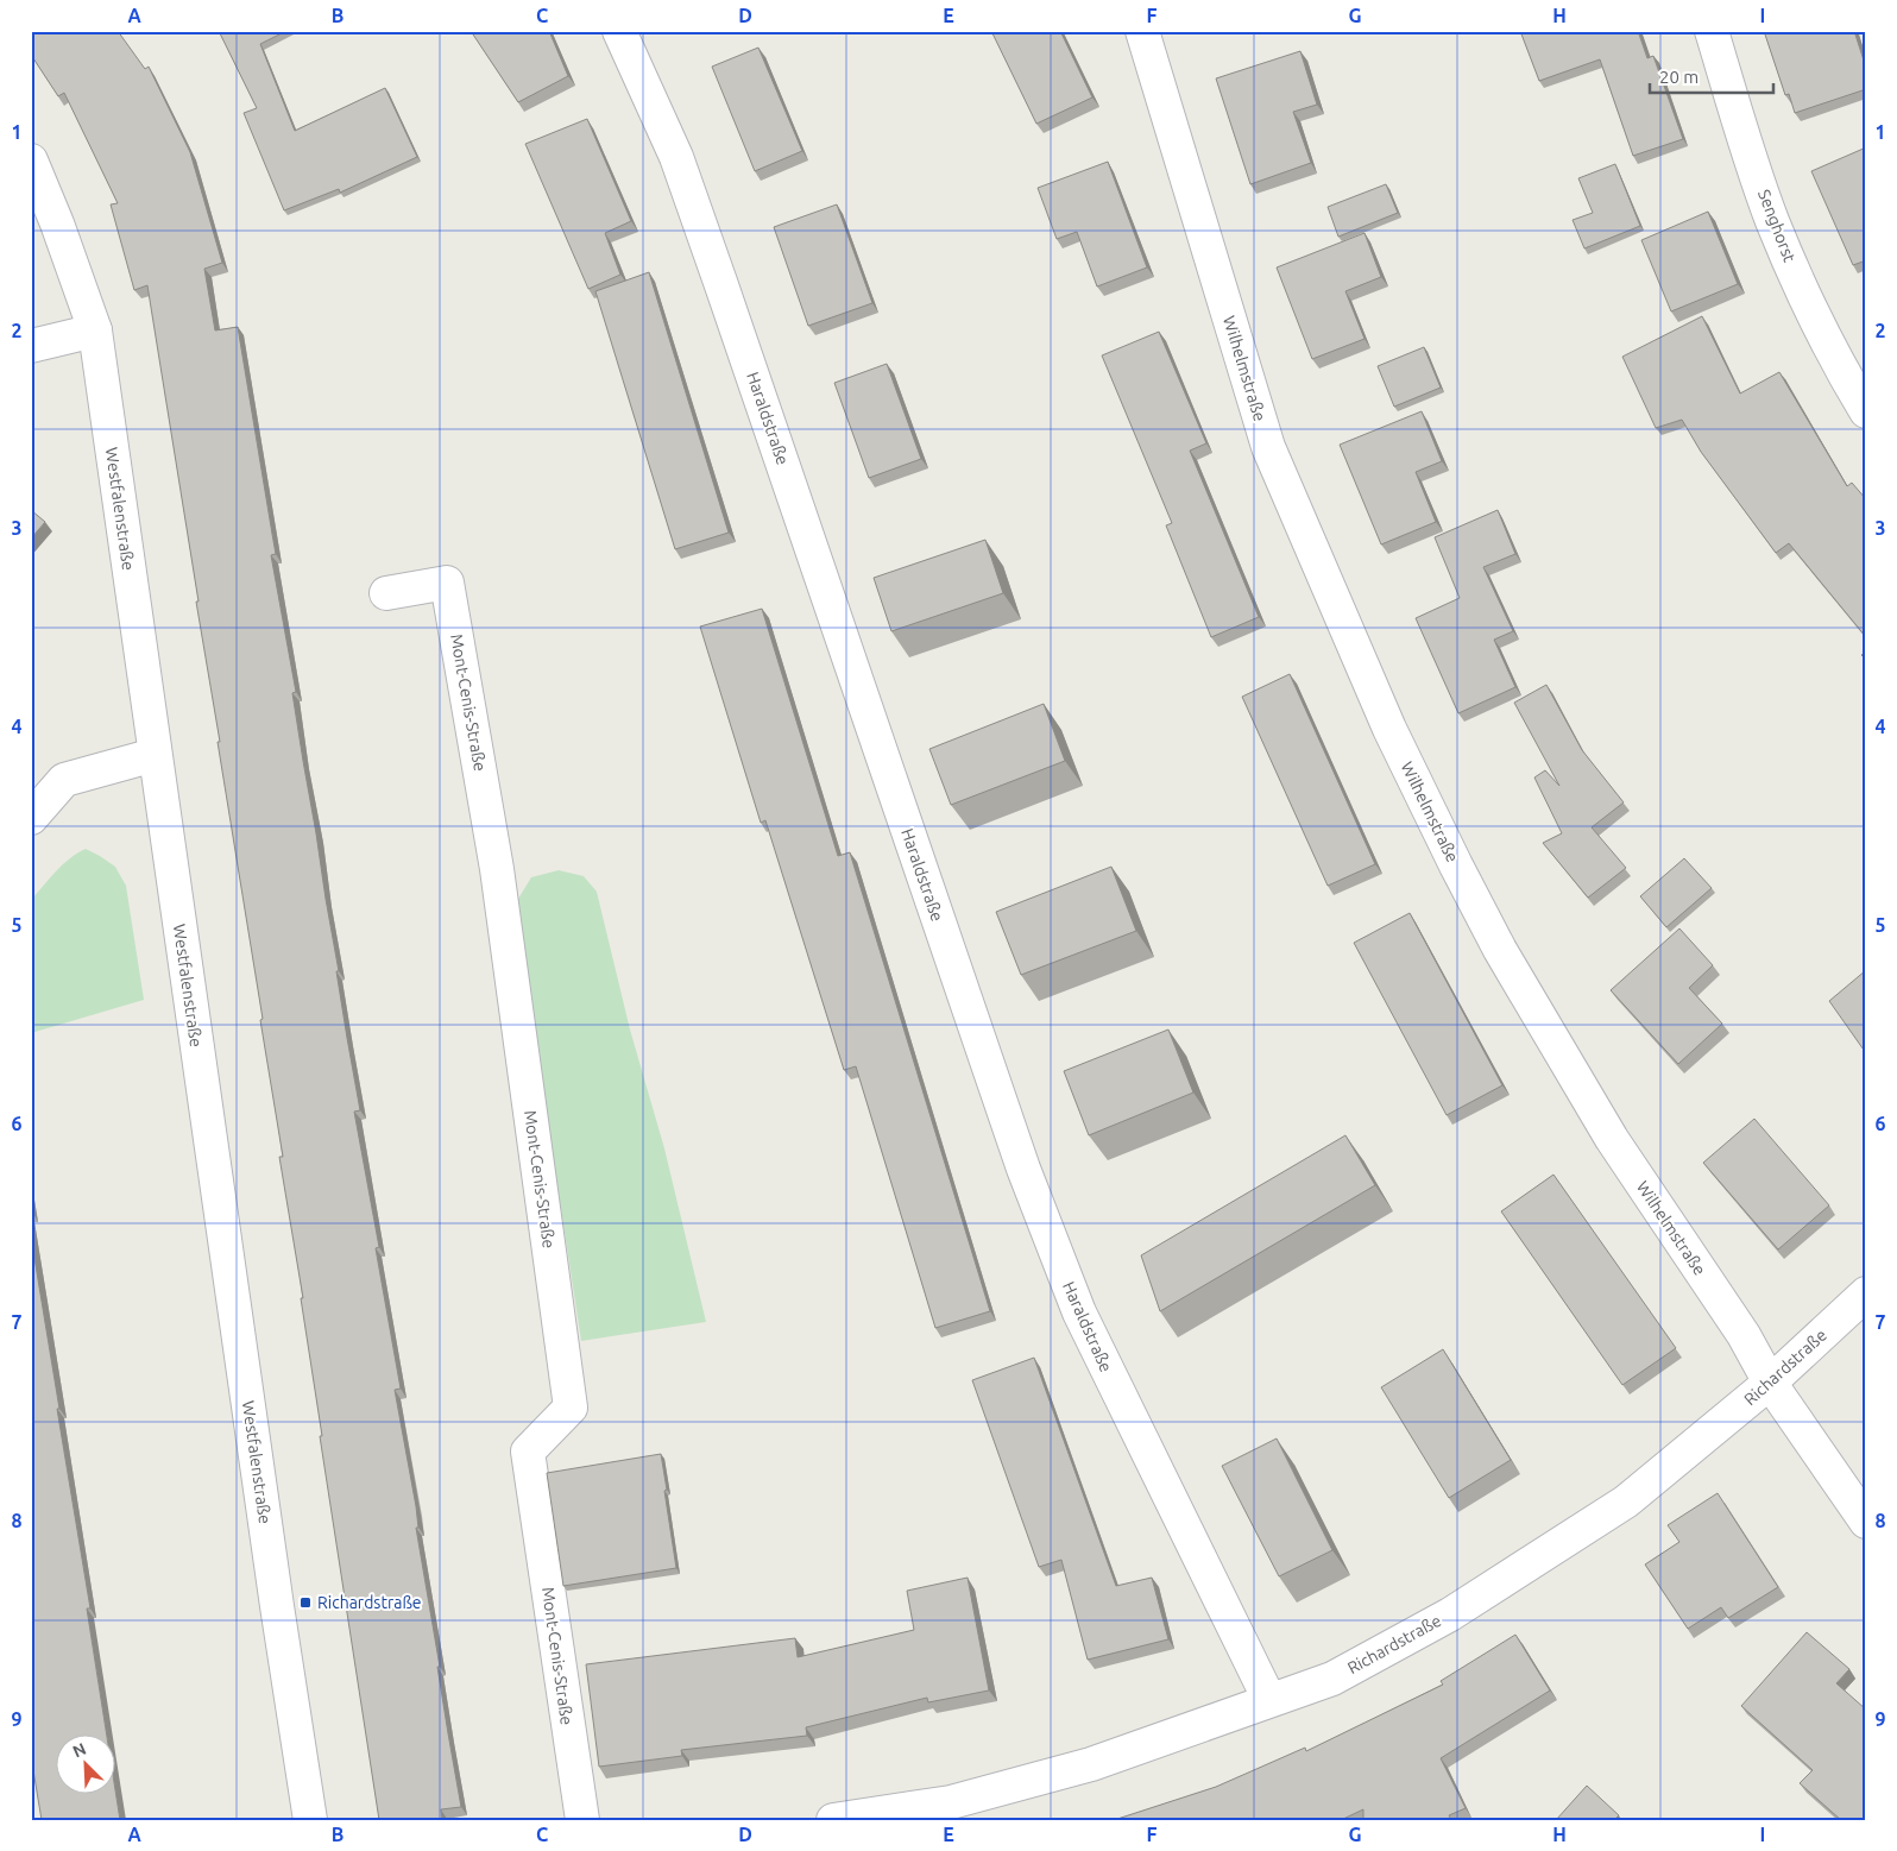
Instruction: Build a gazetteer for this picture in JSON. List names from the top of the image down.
{
  "streets": {
    "street": [
      "Senghorst",
      "Wilhelmstraße",
      "Haraldstraße",
      "Westfalenstraße",
      "Mont-Cenis-Straße",
      "Richardstraße"
    ]
  },
  "crossings": [
    ["Wilhelmstraße", "Richardstraße"],
    ["Haraldstraße", "Richardstraße"]
  ],
  "places": {
    "transit": ["Richardstraße"]
  },
  "scale_bar": "20 m",
  "north": "top left",
  "grid": {
    "columns": [
      "A",
      "B",
      "C",
      "D",
      "E",
      "F",
      "G",
      "H",
      "I"
    ],
    "rows": [
      "1",
      "2",
      "3",
      "4",
      "5",
      "6",
      "7",
      "8",
      "9"
    ]
  }
}
